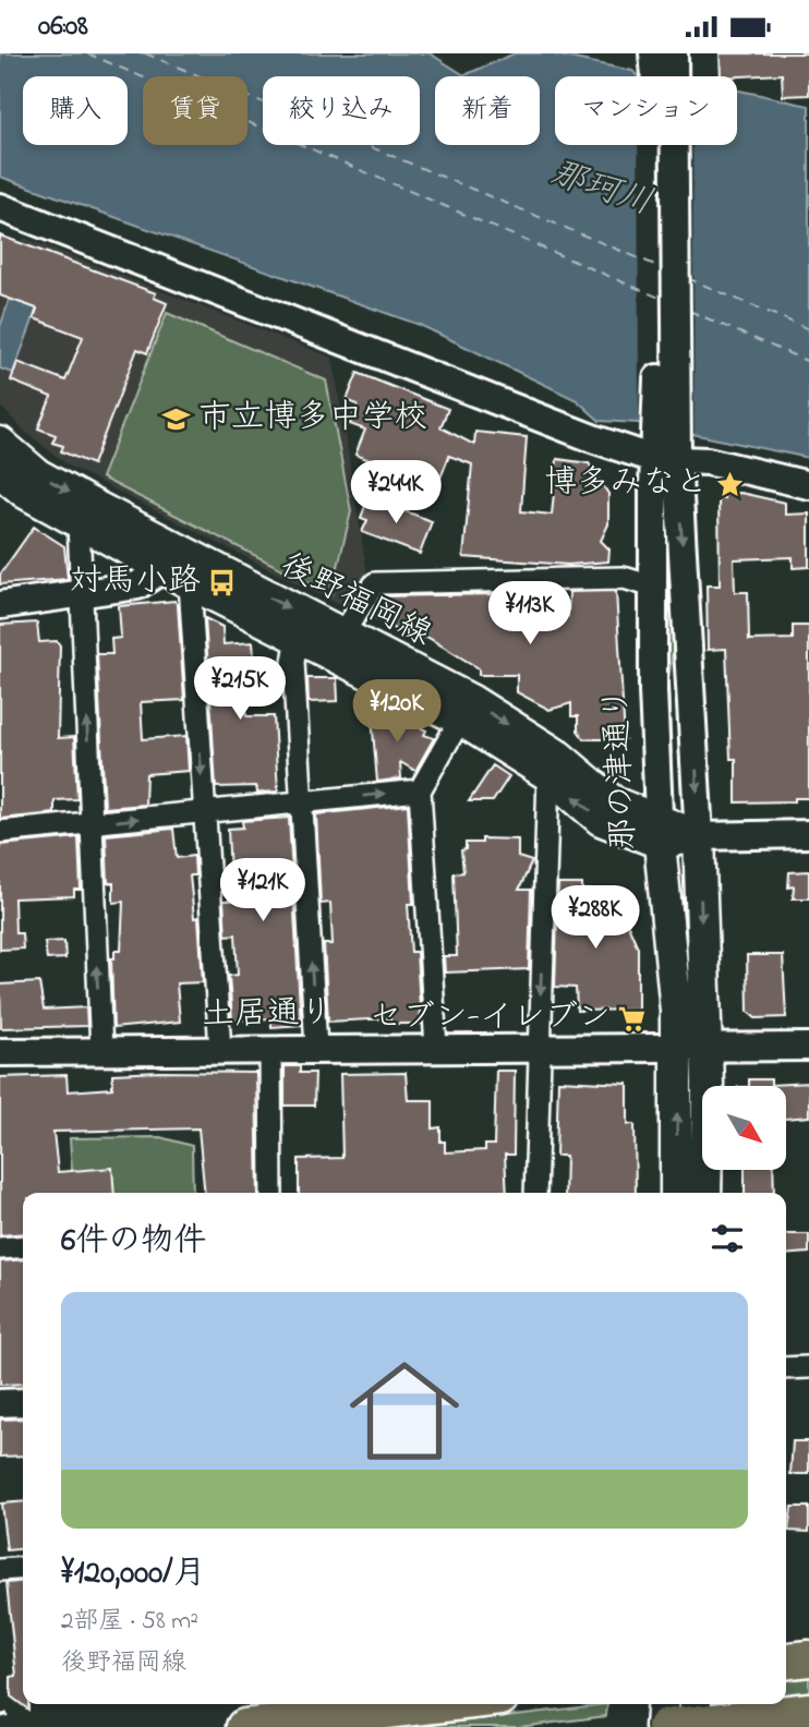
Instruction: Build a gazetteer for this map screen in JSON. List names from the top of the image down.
{
  "streets": {
    "main road": ["後野福岡線", "那の津通り"],
    "street": ["土居通り"]
  },
  "crossings": [
    ["後野福岡線", "那の津通り"],
    ["那の津通り", "土居通り"]
  ],
  "water": ["那珂川"],
  "places": {
    "school or university": ["市立博多中学校"],
    "place": ["博多みなと"],
    "bus stop": ["対馬小路"],
    "supermarket": ["セブン-イレブン"]
  },
  "north": "bottom right",
  "page": {
    "status": "06:08",
    "chip": [
      "購入",
      "賃貸",
      "絞り込み",
      "新着",
      "マンション"
    ],
    "price": [
      "¥244K",
      "¥113K",
      "¥215K",
      "¥120K",
      "¥121K",
      "¥288K"
    ],
    "heading": "6件の物件",
    "list": [
      {
        "name": "¥120,000/月",
        "note": "2部屋 · 58 m² · 後野福岡線"
      }
    ]
  }
}
